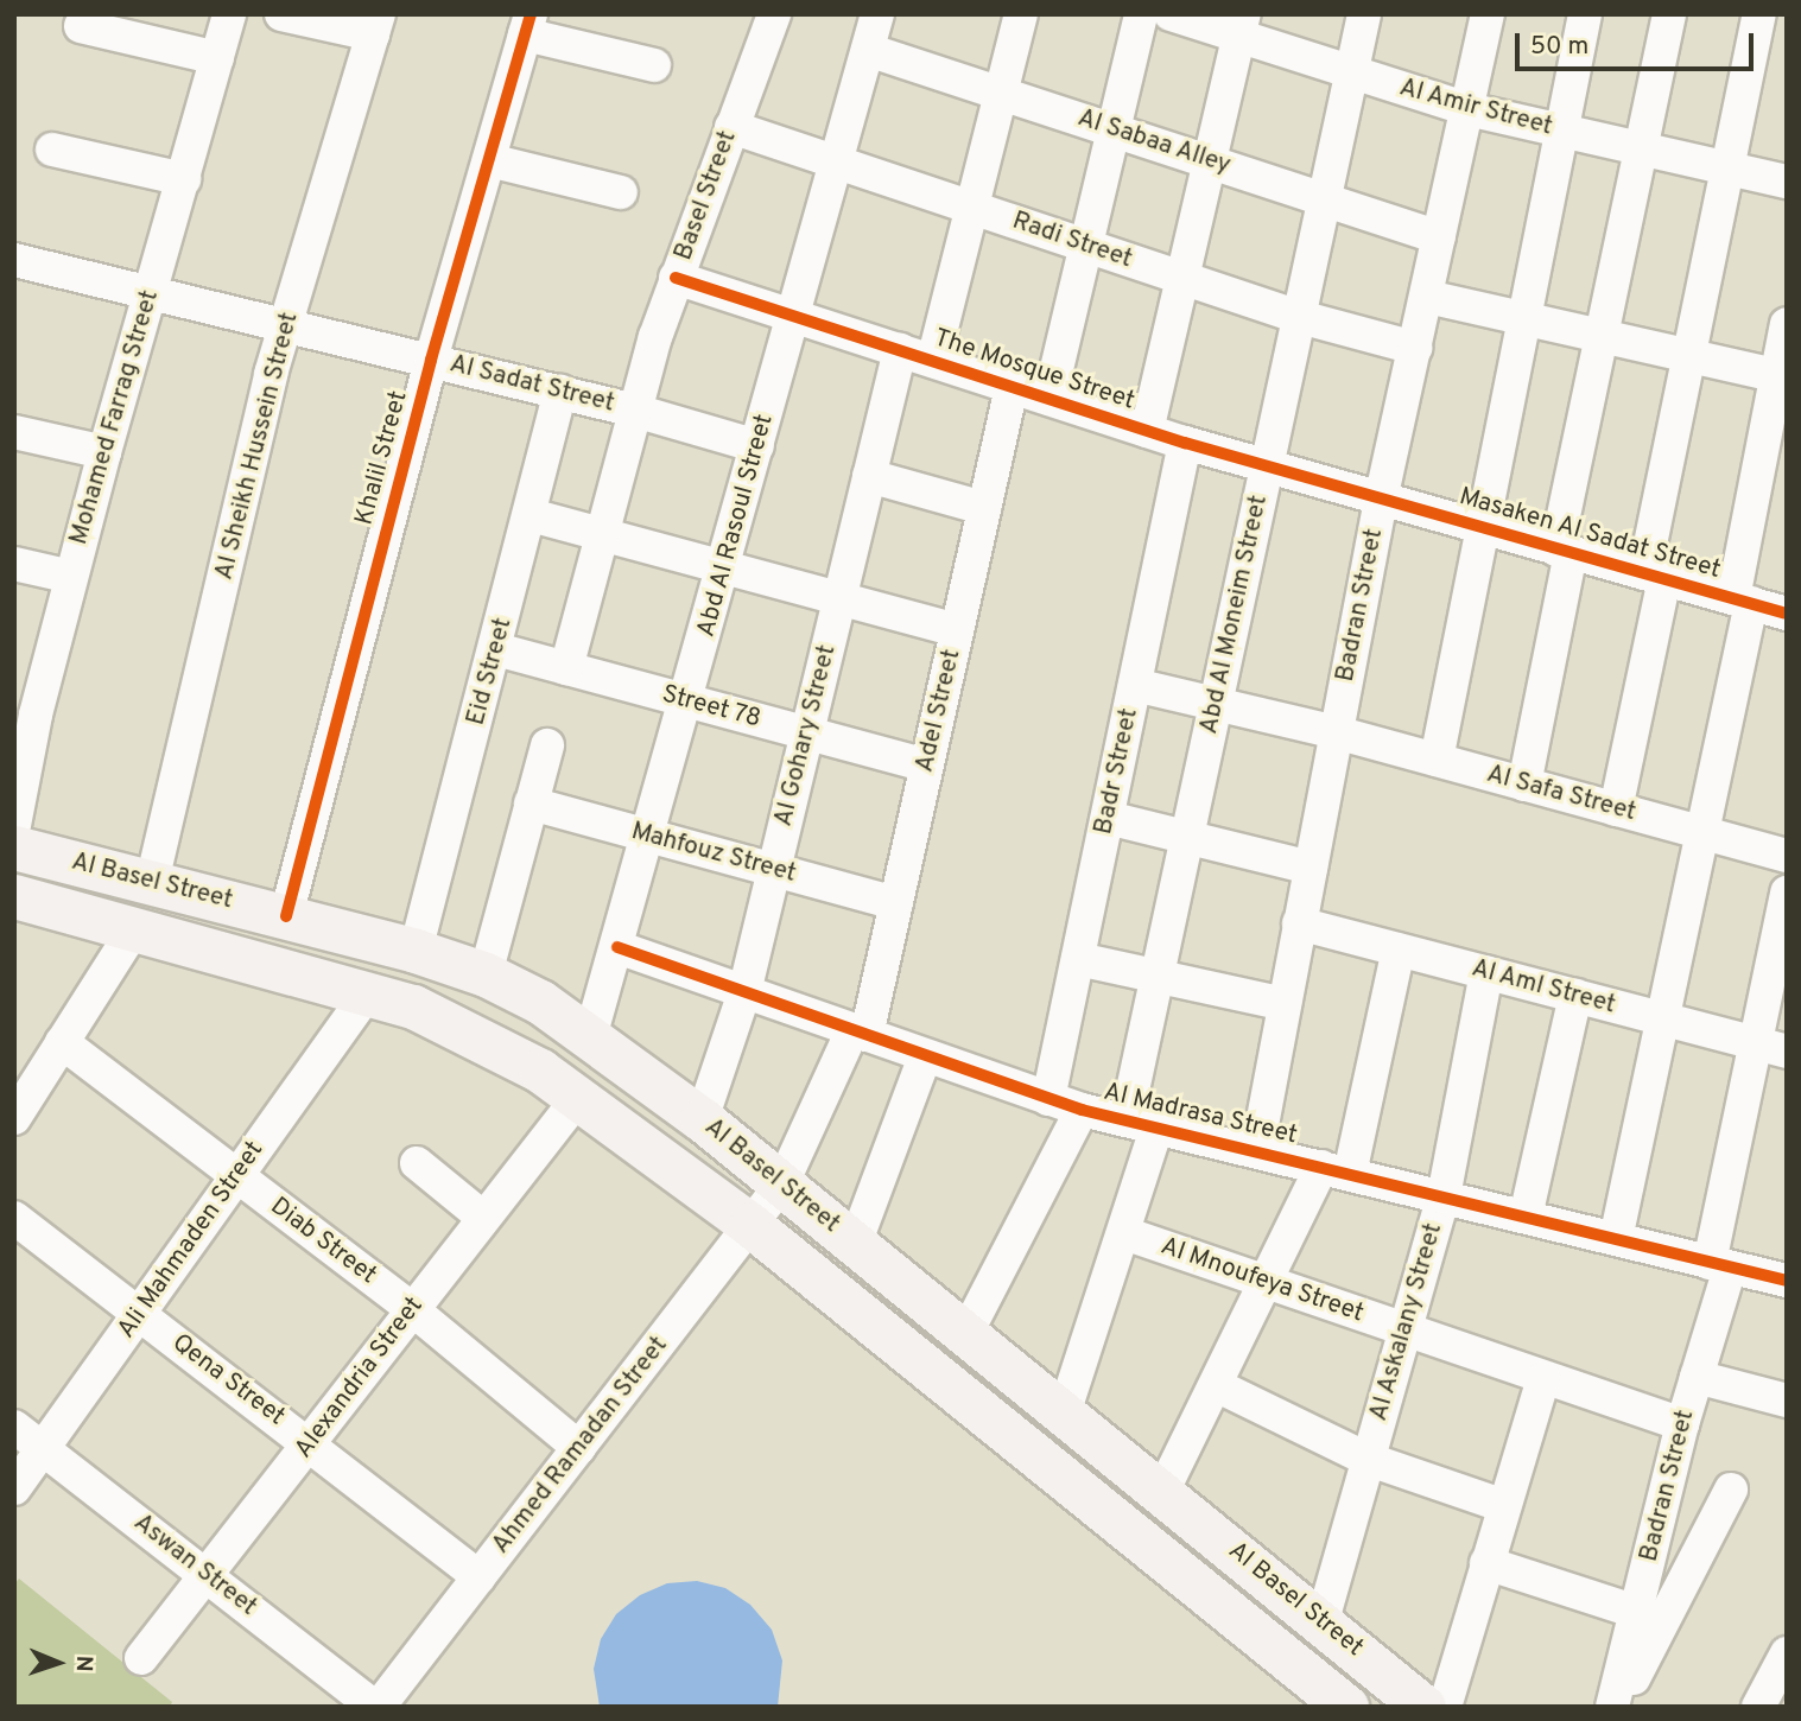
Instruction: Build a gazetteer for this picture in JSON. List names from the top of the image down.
{
  "streets": {
    "main road": ["Al Basel Street"],
    "street": [
      "Al Amir Street",
      "Al Sabaa Alley",
      "Basel Street",
      "Radi Street",
      "The Mosque Street",
      "Al Sadat Street",
      "Mohamed Farrag Street",
      "Al Sheikh Hussein Street",
      "Khalil Street",
      "Abd Al Rasoul Street",
      "Masaken Al Sadat Street",
      "Badran Street",
      "Abd Al Moneim Street",
      "Eid Street",
      "Street 78",
      "Adel Street",
      "Al Gohary Street",
      "Badr Street",
      "Al Safa Street",
      "Mahfouz Street",
      "Al Aml Street",
      "Al Madrasa Street",
      "Ali Mahmaden Street",
      "Diab Street",
      "Al Mnoufeya Street",
      "Al Askalany Street",
      "Alexandria Street",
      "Qena Street",
      "Ahmed Ramadan Street",
      "Aswan Street"
    ]
  },
  "crossings": [
    ["Al Amir Street", "Badran Street"],
    ["Al Amir Street", "Abd Al Moneim Street"],
    ["Al Sabaa Alley", "Abd Al Rasoul Street"],
    ["Al Sabaa Alley", "Badran Street"],
    ["Al Sabaa Alley", "Abd Al Moneim Street"],
    ["Basel Street", "Radi Street"],
    ["Basel Street", "The Mosque Street"],
    ["Basel Street", "Al Sadat Street"],
    ["Basel Street", "Street 78"],
    ["Radi Street", "Abd Al Rasoul Street"],
    ["Radi Street", "Badran Street"],
    ["Radi Street", "Abd Al Moneim Street"],
    ["The Mosque Street", "Abd Al Rasoul Street"],
    ["The Mosque Street", "Masaken Al Sadat Street"],
    ["The Mosque Street", "Badran Street"],
    ["The Mosque Street", "Abd Al Moneim Street"],
    ["The Mosque Street", "Adel Street"],
    ["The Mosque Street", "Al Gohary Street"],
    ["The Mosque Street", "Badr Street"],
    ["Al Sadat Street", "Mohamed Farrag Street"],
    ["Al Sadat Street", "Al Sheikh Hussein Street"],
    ["Al Sadat Street", "Khalil Street"],
    ["Al Sadat Street", "Abd Al Rasoul Street"],
    ["Al Sadat Street", "Eid Street"],
    ["Al Sheikh Hussein Street", "Al Basel Street"],
    ["Khalil Street", "Al Basel Street"],
    ["Abd Al Rasoul Street", "Street 78"],
    ["Abd Al Rasoul Street", "Mahfouz Street"],
    ["Abd Al Rasoul Street", "Al Basel Street"],
    ["Abd Al Rasoul Street", "Al Madrasa Street"],
    ["Masaken Al Sadat Street", "Badran Street"],
    ["Badran Street", "Al Safa Street"],
    ["Badran Street", "Al Aml Street"],
    ["Badran Street", "Al Madrasa Street"],
    ["Badran Street", "Al Mnoufeya Street"],
    ["Abd Al Moneim Street", "Al Safa Street"],
    ["Abd Al Moneim Street", "Al Basel Street"],
    ["Abd Al Moneim Street", "Al Madrasa Street"],
    ["Abd Al Moneim Street", "Al Mnoufeya Street"],
    ["Eid Street", "Street 78"],
    ["Eid Street", "Al Basel Street"],
    ["Street 78", "Adel Street"],
    ["Street 78", "Al Gohary Street"],
    ["Adel Street", "Mahfouz Street"],
    ["Adel Street", "Al Basel Street"],
    ["Adel Street", "Al Madrasa Street"],
    ["Adel Street", "Ahmed Ramadan Street"],
    ["Al Gohary Street", "Mahfouz Street"],
    ["Al Gohary Street", "Al Basel Street"],
    ["Al Gohary Street", "Al Madrasa Street"],
    ["Badr Street", "Al Safa Street"],
    ["Badr Street", "Al Madrasa Street"],
    ["Al Basel Street", "Ali Mahmaden Street"],
    ["Al Basel Street", "Al Askalany Street"],
    ["Al Basel Street", "Alexandria Street"],
    ["Al Basel Street", "Ahmed Ramadan Street"],
    ["Al Aml Street", "Al Askalany Street"],
    ["Al Madrasa Street", "Al Askalany Street"],
    ["Ali Mahmaden Street", "Diab Street"],
    ["Ali Mahmaden Street", "Qena Street"],
    ["Ali Mahmaden Street", "Aswan Street"],
    ["Diab Street", "Alexandria Street"],
    ["Diab Street", "Ahmed Ramadan Street"],
    ["Al Mnoufeya Street", "Al Askalany Street"],
    ["Alexandria Street", "Qena Street"],
    ["Alexandria Street", "Aswan Street"],
    ["Qena Street", "Ahmed Ramadan Street"],
    ["Ahmed Ramadan Street", "Aswan Street"]
  ],
  "scale_bar": "50 m",
  "north": "right"
}
